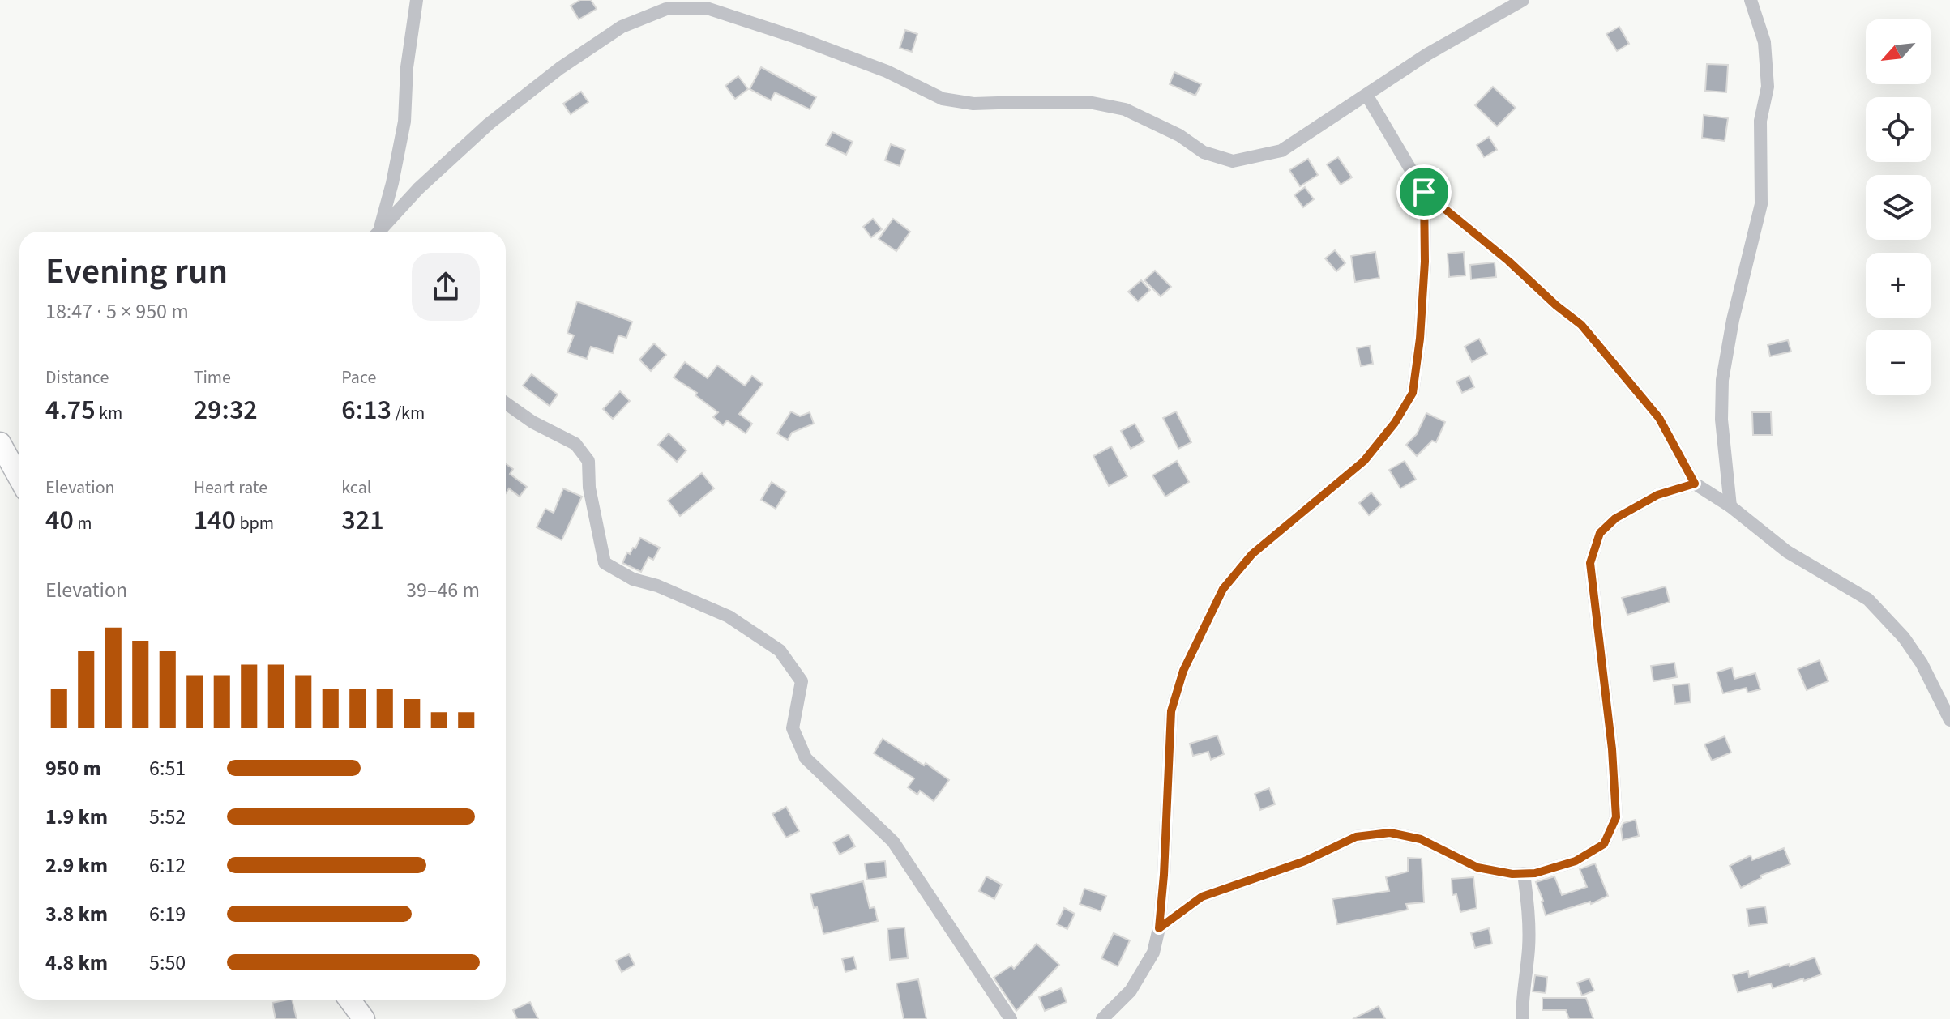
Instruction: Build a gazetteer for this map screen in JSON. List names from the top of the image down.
{
  "north": "bottom left",
  "page": {
    "map_buttons": ["+", "−"],
    "heading": ["Evening run", "18:47 · 5 × 950 m"],
    "stats": [
      ["Distance", "4.75 km"],
      ["Time", "29:32"],
      ["Pace", "6:13 /km"],
      ["Elevation", "40 m"],
      ["Heart rate", "140 bpm"],
      ["kcal", "321"]
    ],
    "chart": ["Elevation", "39–46 m"],
    "list": [
      {
        "name": "950 m",
        "note": "6:51"
      },
      {
        "name": "1.9 km",
        "note": "5:52"
      },
      {
        "name": "2.9 km",
        "note": "6:12"
      },
      {
        "name": "3.8 km",
        "note": "6:19"
      },
      {
        "name": "4.8 km",
        "note": "5:50"
      }
    ]
  }
}
